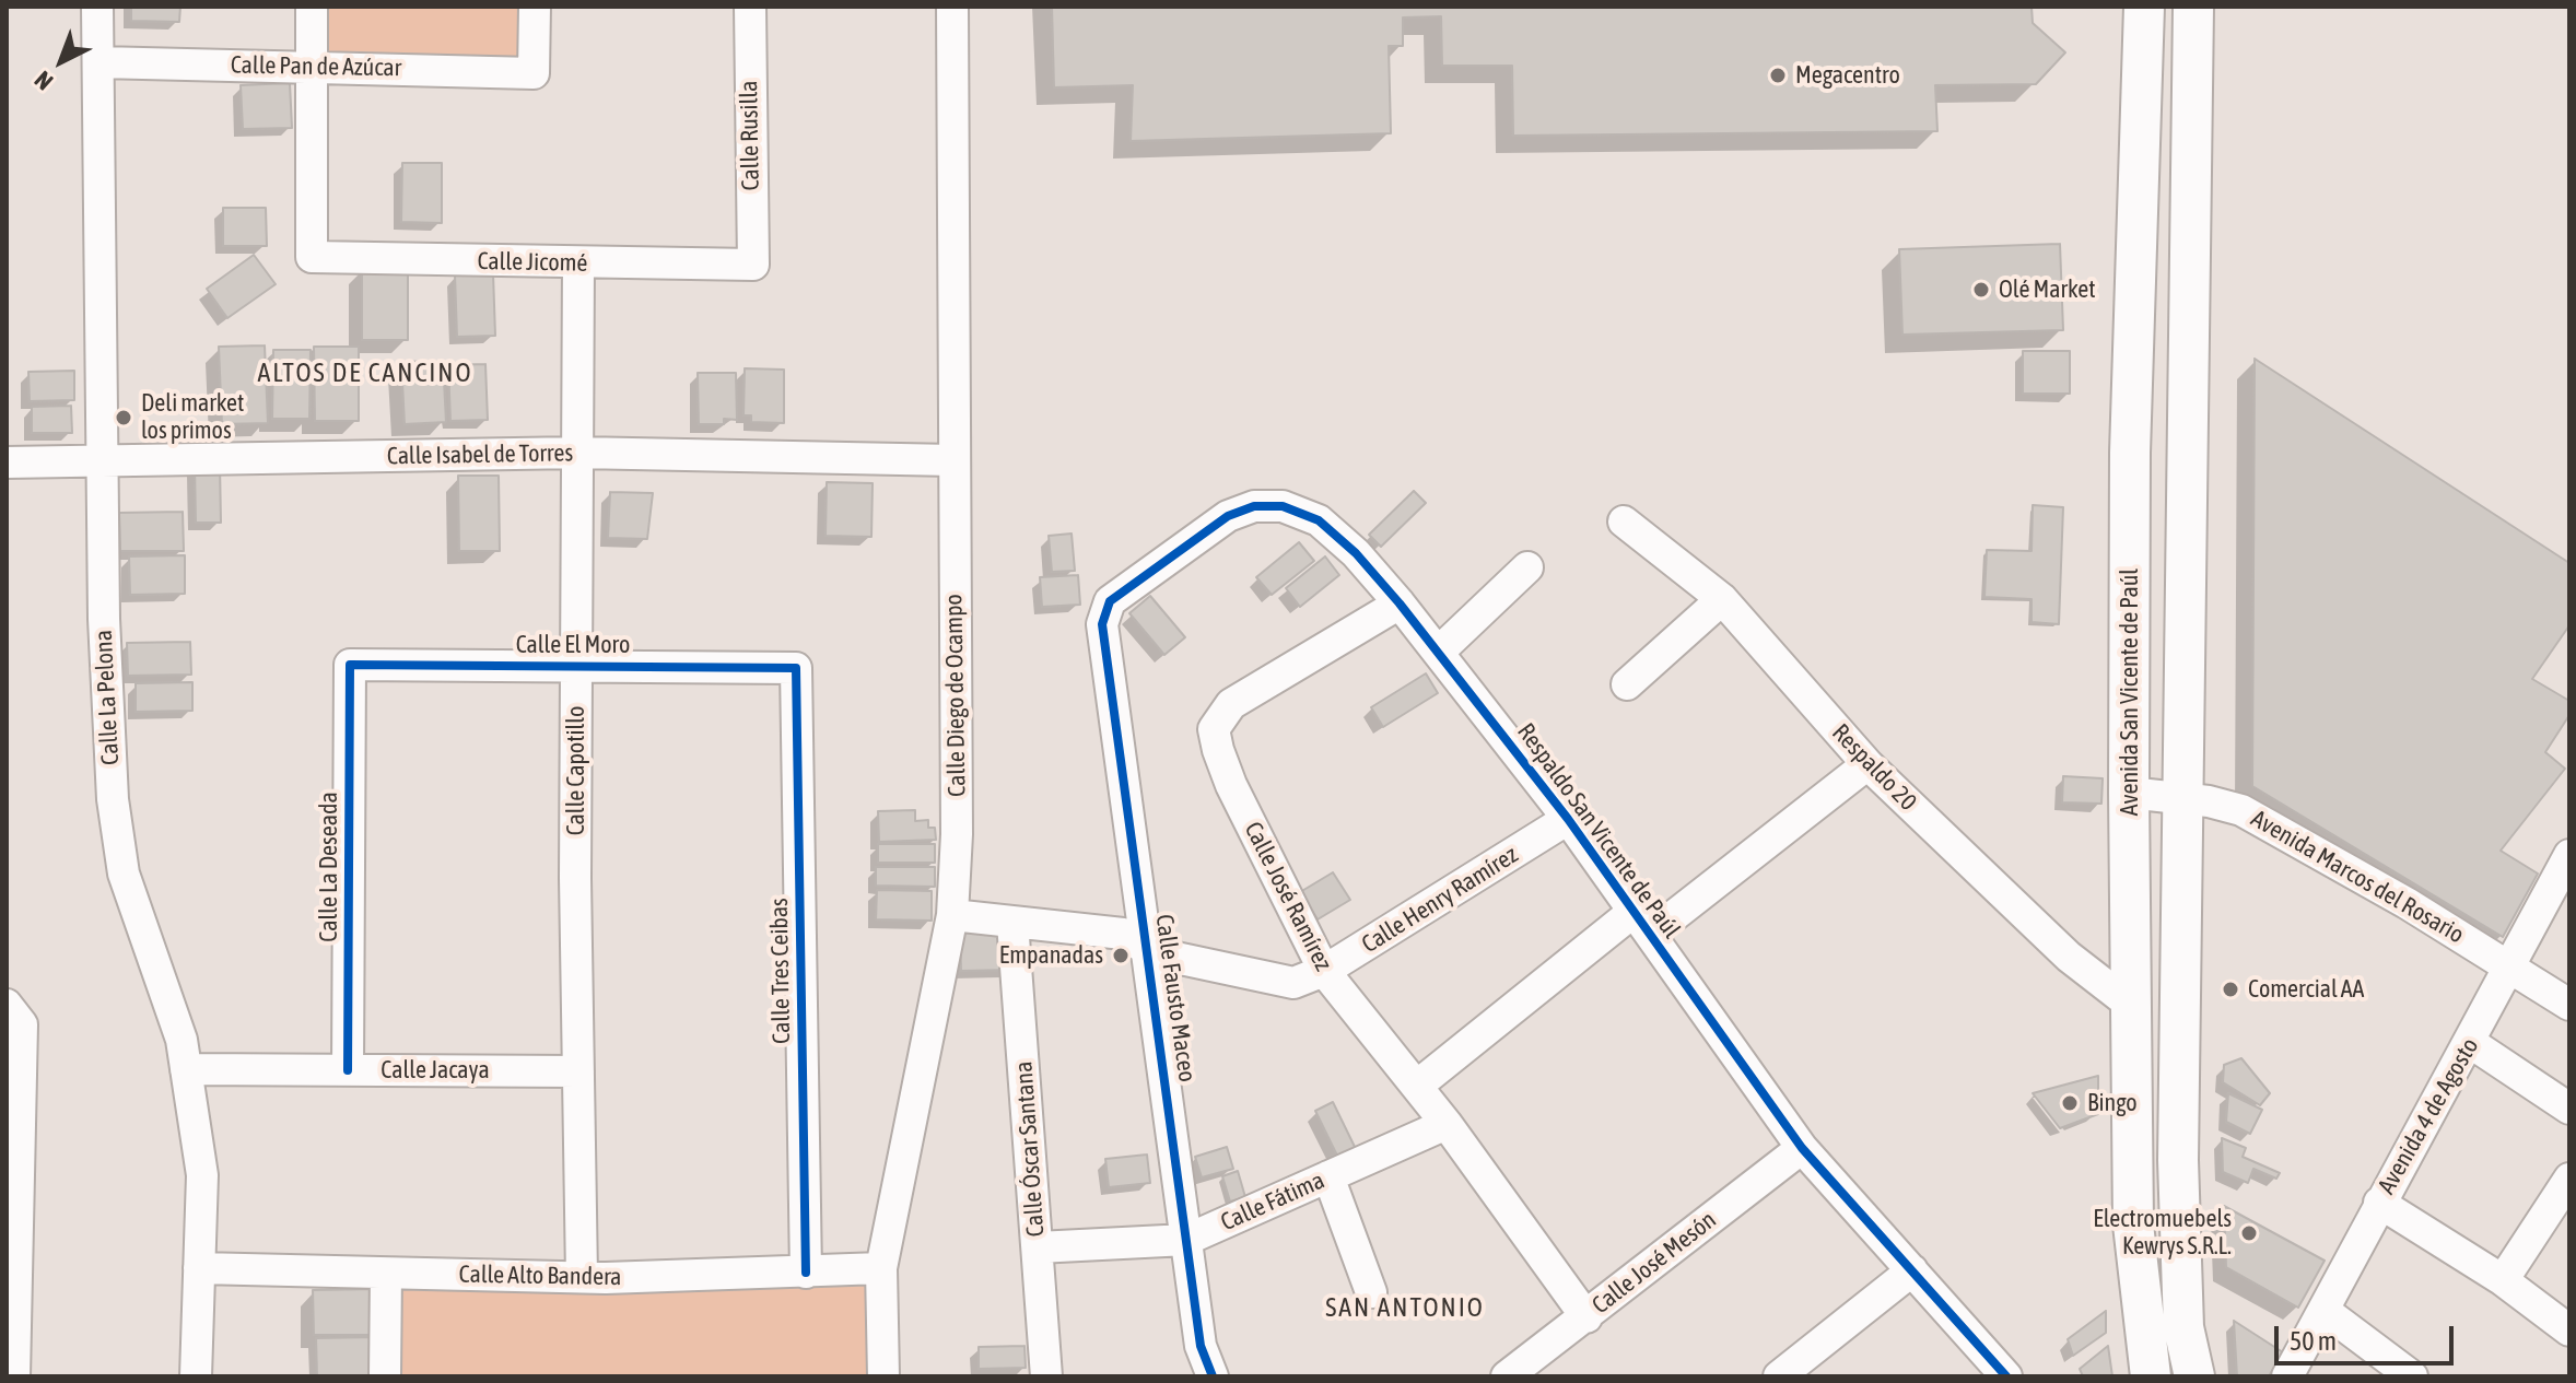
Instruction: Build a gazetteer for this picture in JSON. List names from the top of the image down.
{
  "streets": {
    "main road": ["Avenida San Vicente de Paúl"],
    "street": [
      "Calle Pan de Azúcar",
      "Calle Rusilla",
      "Calle Jicomé",
      "Calle Isabel de Torres",
      "Calle El Moro",
      "Calle Diego de Ocampo",
      "Calle La Pelona",
      "Respaldo 20",
      "Calle Capotillo",
      "Respaldo San Vicente de Paúl",
      "Calle La Deseada",
      "Avenida Marcos del Rosario",
      "Calle José Ramírez",
      "Calle Henry Ramírez",
      "Calle Tres Ceibas",
      "Calle Fausto Maceo",
      "Calle Jacaya",
      "Avenida 4 de Agosto",
      "Calle Óscar Santana",
      "Calle Fátima",
      "Calle José Mesón",
      "Calle Alto Bandera"
    ]
  },
  "crossings": [
    ["Calle Pan de Azúcar", "Calle Jicomé"],
    ["Calle Pan de Azúcar", "Calle La Pelona"],
    ["Calle Rusilla", "Calle Jicomé"],
    ["Calle Jicomé", "Calle Capotillo"],
    ["Calle Isabel de Torres", "Calle Diego de Ocampo"],
    ["Calle Isabel de Torres", "Calle La Pelona"],
    ["Calle Isabel de Torres", "Calle Capotillo"],
    ["Calle El Moro", "Calle Capotillo"],
    ["Calle El Moro", "Calle La Deseada"],
    ["Calle El Moro", "Calle Tres Ceibas"],
    ["Avenida San Vicente de Paúl", "Respaldo 20"],
    ["Avenida San Vicente de Paúl", "Avenida Marcos del Rosario"],
    ["Calle Diego de Ocampo", "Calle Henry Ramírez"],
    ["Calle Diego de Ocampo", "Calle Alto Bandera"],
    ["Calle La Pelona", "Calle Jacaya"],
    ["Calle La Pelona", "Calle Alto Bandera"],
    ["Calle Capotillo", "Calle Jacaya"],
    ["Calle Capotillo", "Calle Alto Bandera"],
    ["Respaldo San Vicente de Paúl", "Calle José Ramírez"],
    ["Respaldo San Vicente de Paúl", "Calle Henry Ramírez"],
    ["Respaldo San Vicente de Paúl", "Calle Fausto Maceo"],
    ["Respaldo San Vicente de Paúl", "Calle José Mesón"],
    ["Calle La Deseada", "Calle Jacaya"],
    ["Avenida Marcos del Rosario", "Avenida 4 de Agosto"],
    ["Calle José Ramírez", "Calle Henry Ramírez"],
    ["Calle José Ramírez", "Calle Fátima"],
    ["Calle José Ramírez", "Calle José Mesón"],
    ["Calle Henry Ramírez", "Calle Fausto Maceo"],
    ["Calle Henry Ramírez", "Calle Óscar Santana"],
    ["Calle Tres Ceibas", "Calle Alto Bandera"],
    ["Calle Fausto Maceo", "Calle Fátima"],
    ["Calle Óscar Santana", "Calle Fátima"]
  ],
  "districts": ["ALTOS DE CANCINO", "SAN ANTONIO"],
  "places": [
    "Megacentro",
    "Olé Market",
    "Deli market los primos",
    "Empanadas",
    "Comercial AA",
    "Bingo",
    "Electromuebels Kewrys S.R.L."
  ],
  "scale_bar": "50 m",
  "north": "bottom left"
}
